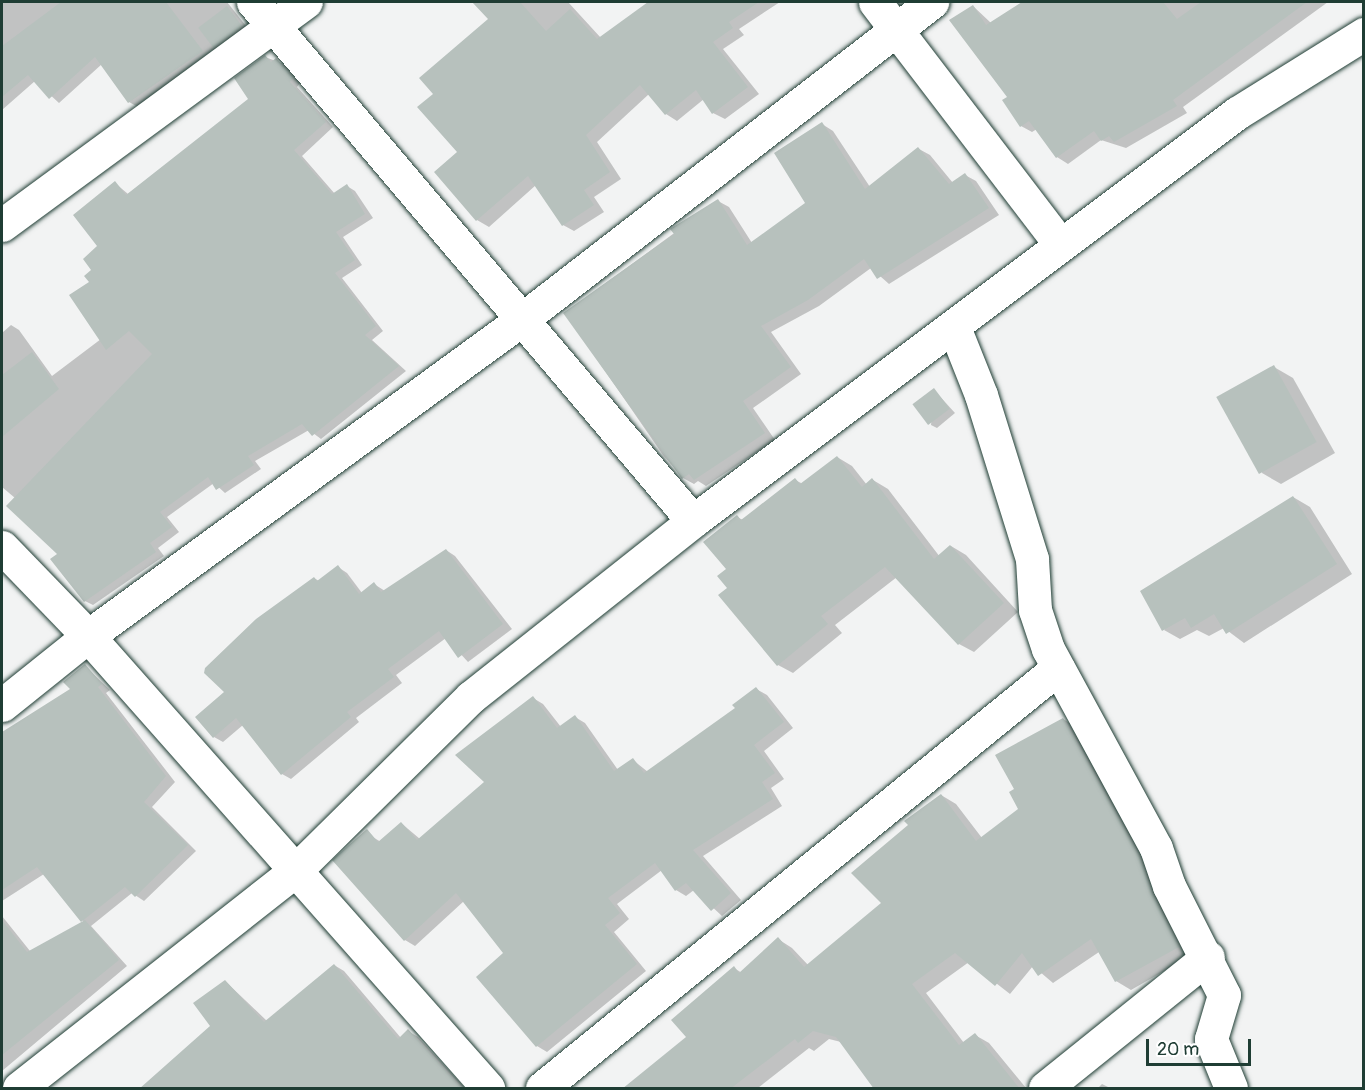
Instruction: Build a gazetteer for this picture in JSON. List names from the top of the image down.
{
  "scale_bar": "20 m"
}
